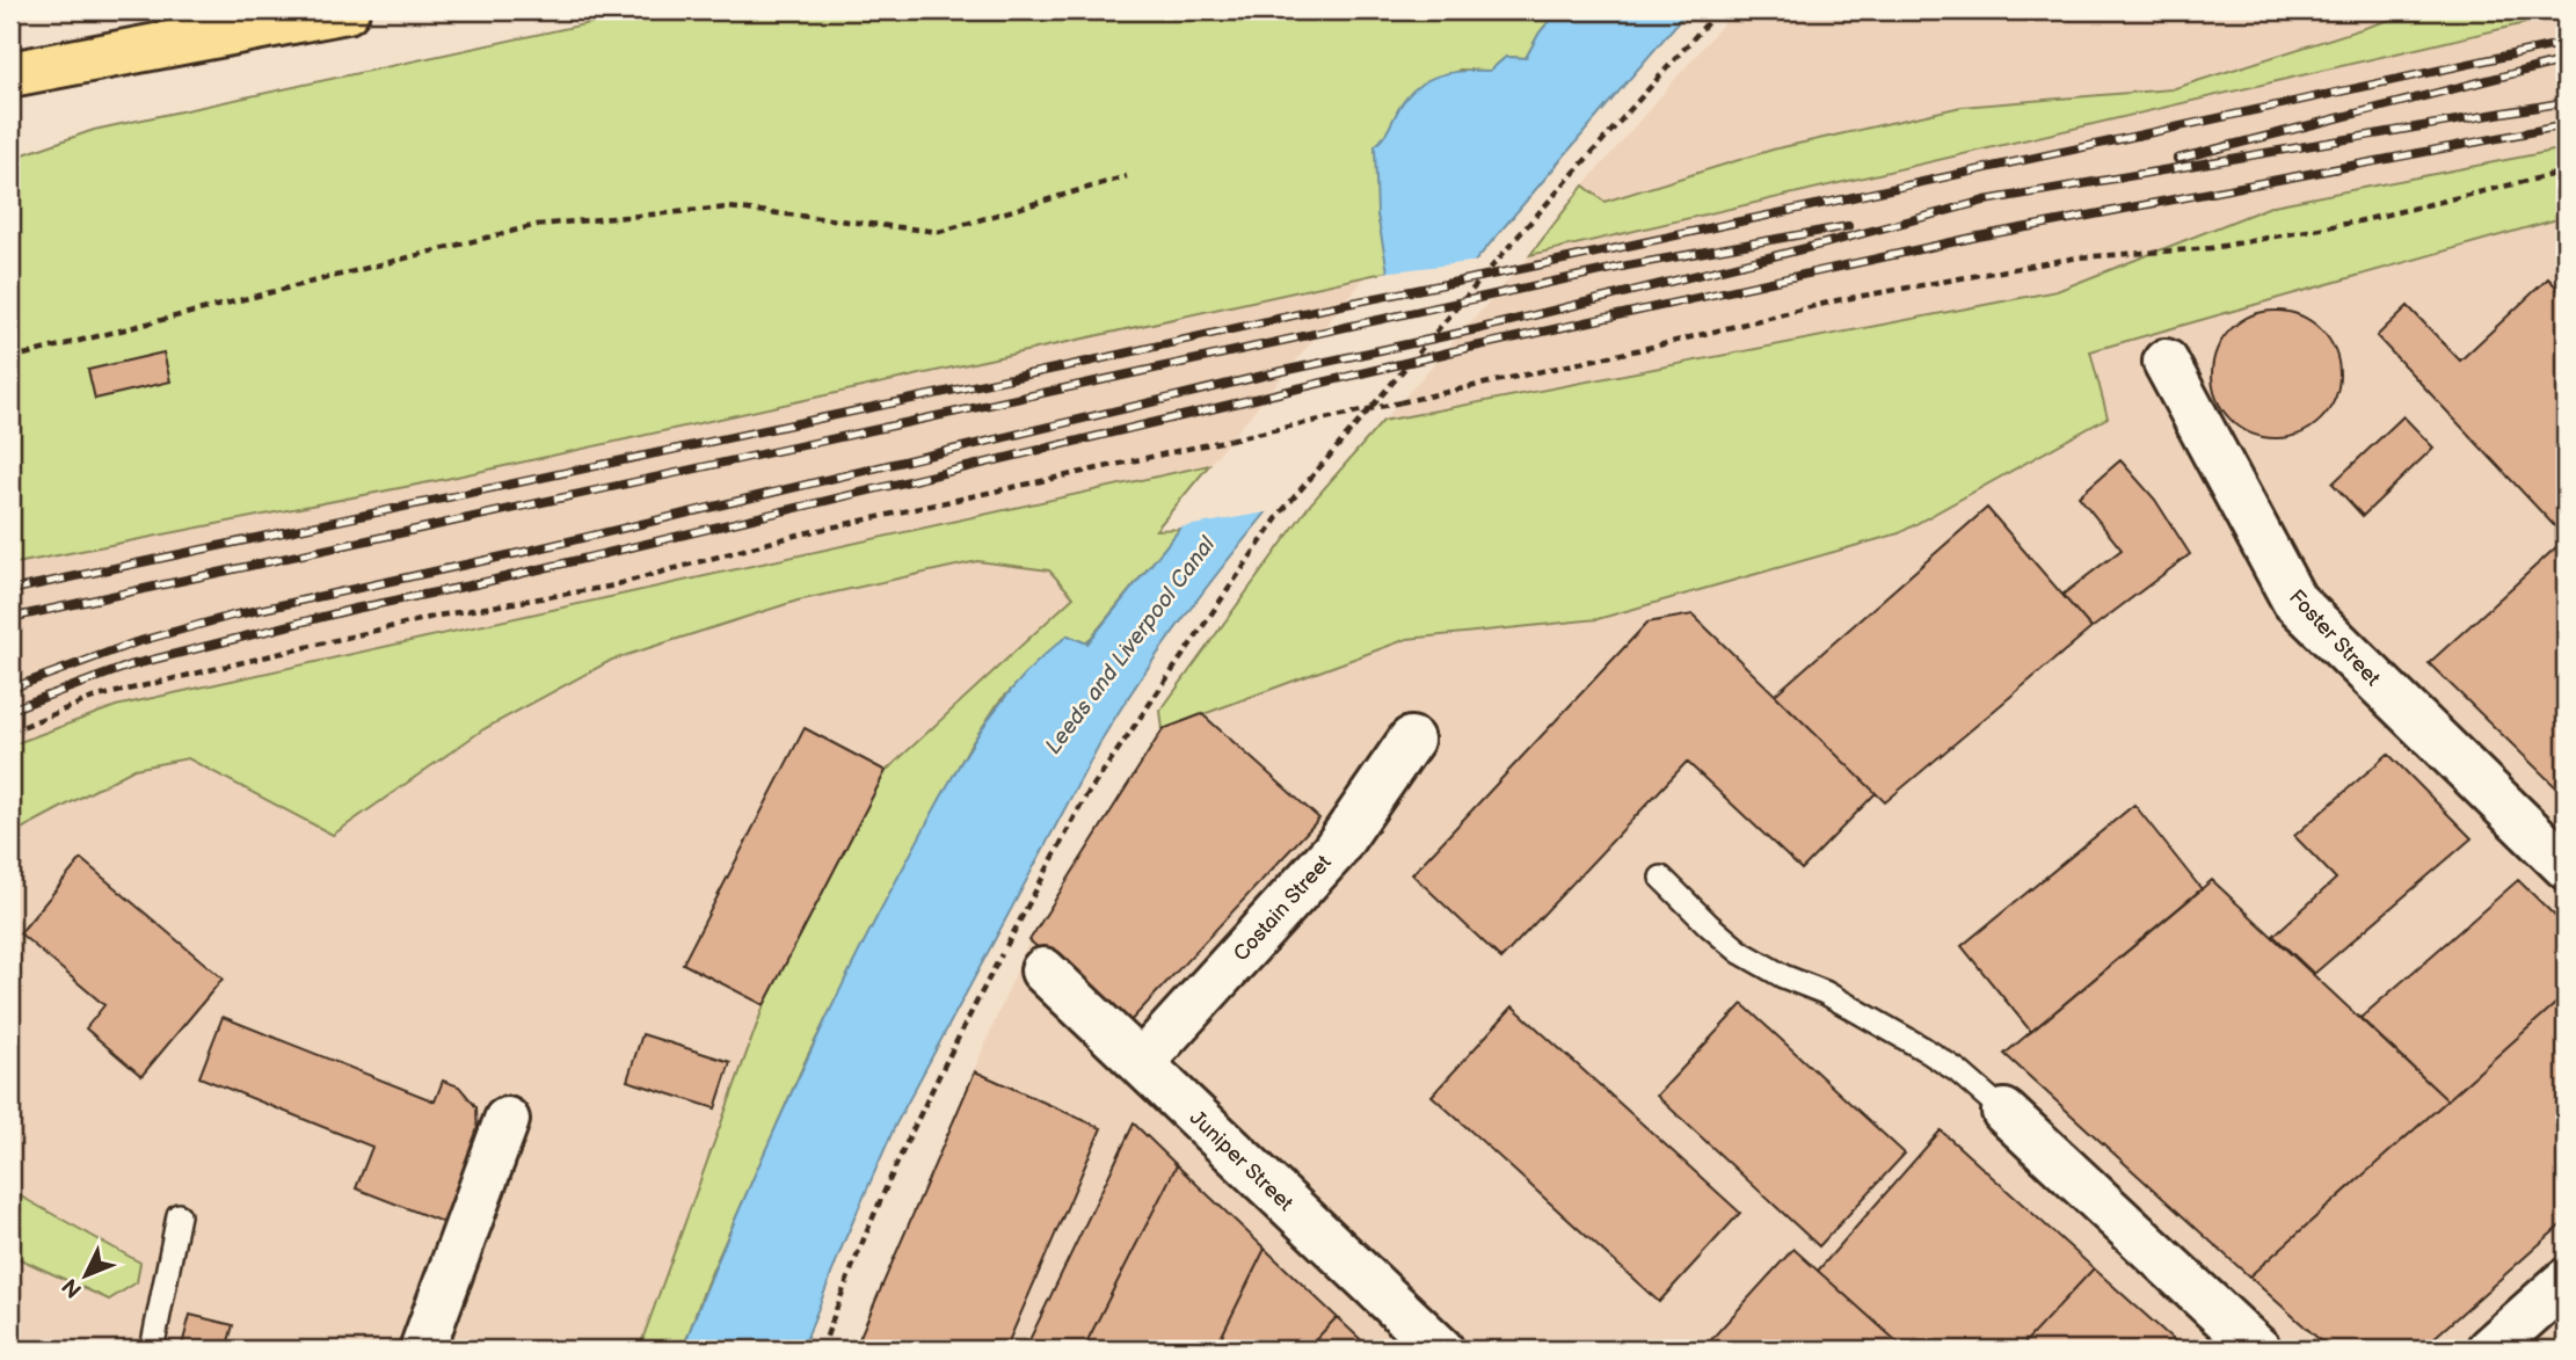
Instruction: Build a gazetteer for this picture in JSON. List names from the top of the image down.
{
  "streets": {
    "street": ["Foster Street", "Costain Street", "Juniper Street"]
  },
  "crossings": [
    ["Costain Street", "Juniper Street"]
  ],
  "water": ["Leeds and Liverpool Canal"],
  "north": "bottom left"
}
